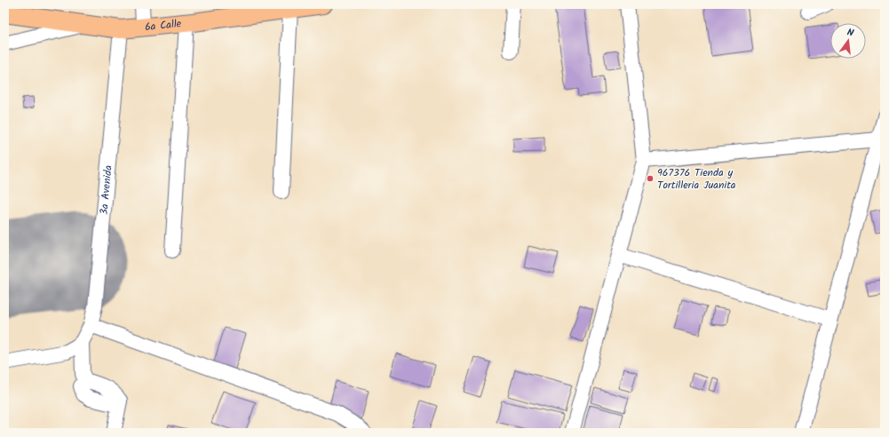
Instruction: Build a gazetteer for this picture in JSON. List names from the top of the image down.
{
  "streets": {
    "main road": ["6a Calle"],
    "street": ["3a Avenida"]
  },
  "crossings": [
    ["6a Calle", "3a Avenida"]
  ],
  "places": ["967376 Tienda y Tortilleria Juanita"],
  "north": "top"
}
